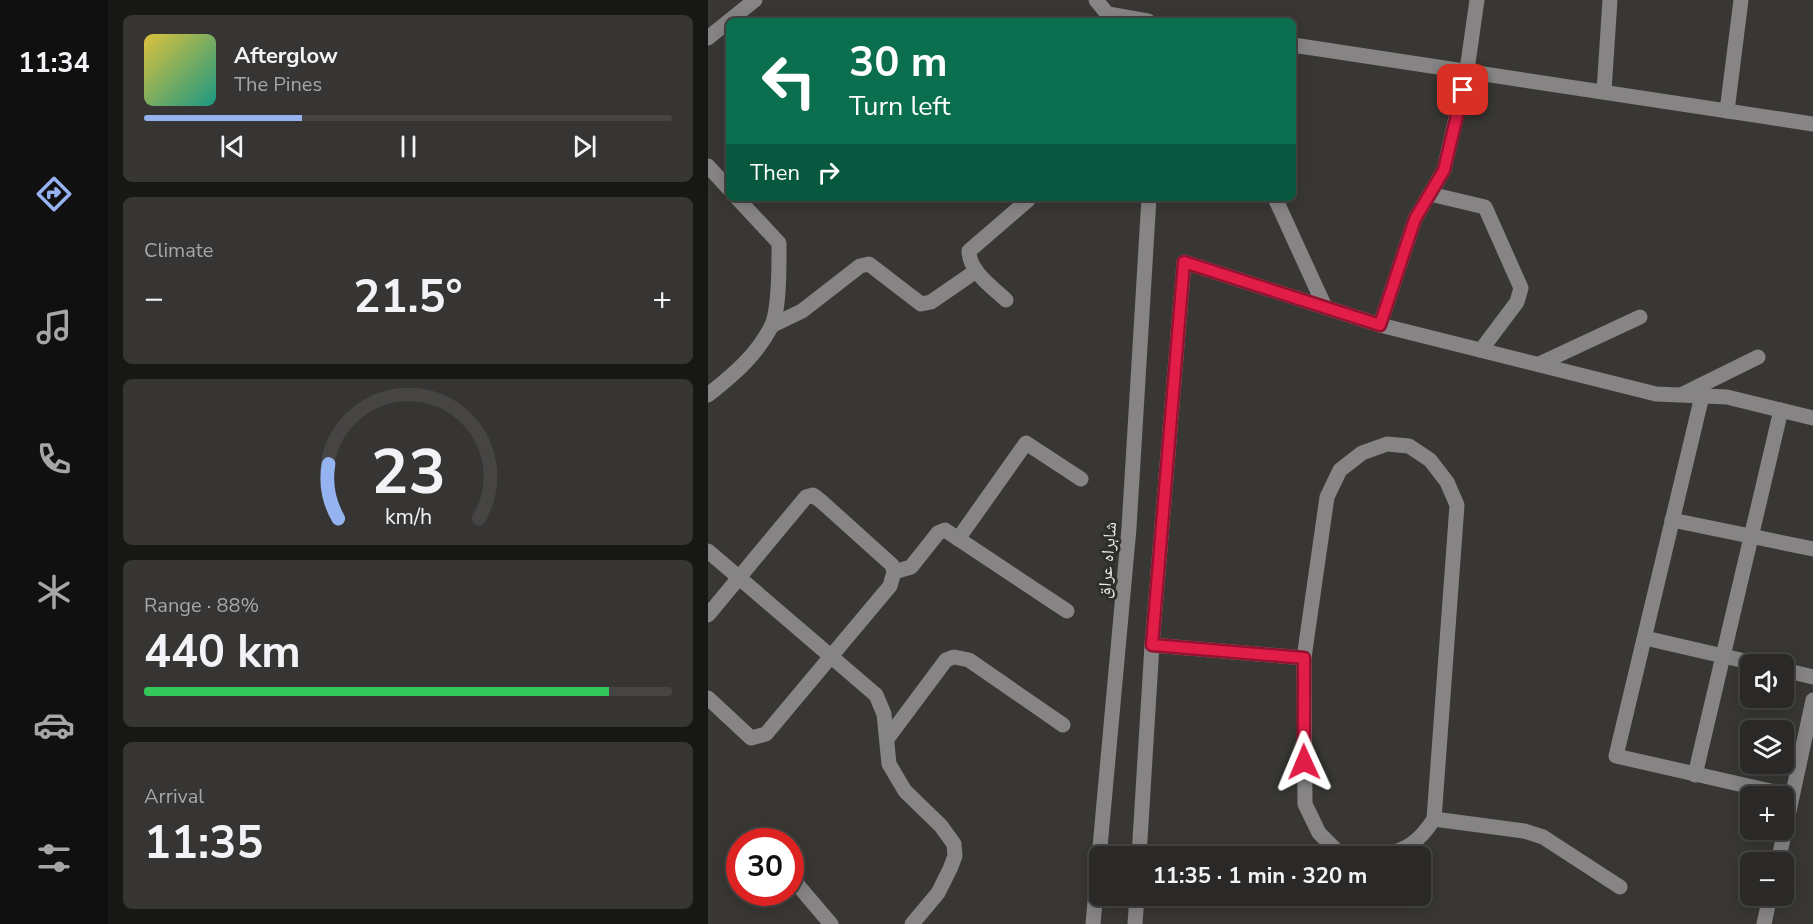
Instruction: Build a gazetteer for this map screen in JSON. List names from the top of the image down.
{
  "streets": {
    "street": ["شاہراہ عراق"]
  },
  "page": {
    "tabs": "11:34",
    "turn": ["30 m", "Turn left"],
    "song": ["Afterglow", "The Pines"],
    "then": "Then",
    "tile": [
      "Climate",
      ["Range · 88%", "440 km"],
      ["Arrival", "11:35"]
    ],
    "heat": ["−", "21.5°", "+"],
    "map_buttons": ["+", "−"],
    "limit": "30",
    "trip": "11:35 · 1 min · 320 m",
    "gauge": ["23", "km/h"]
  }
}
